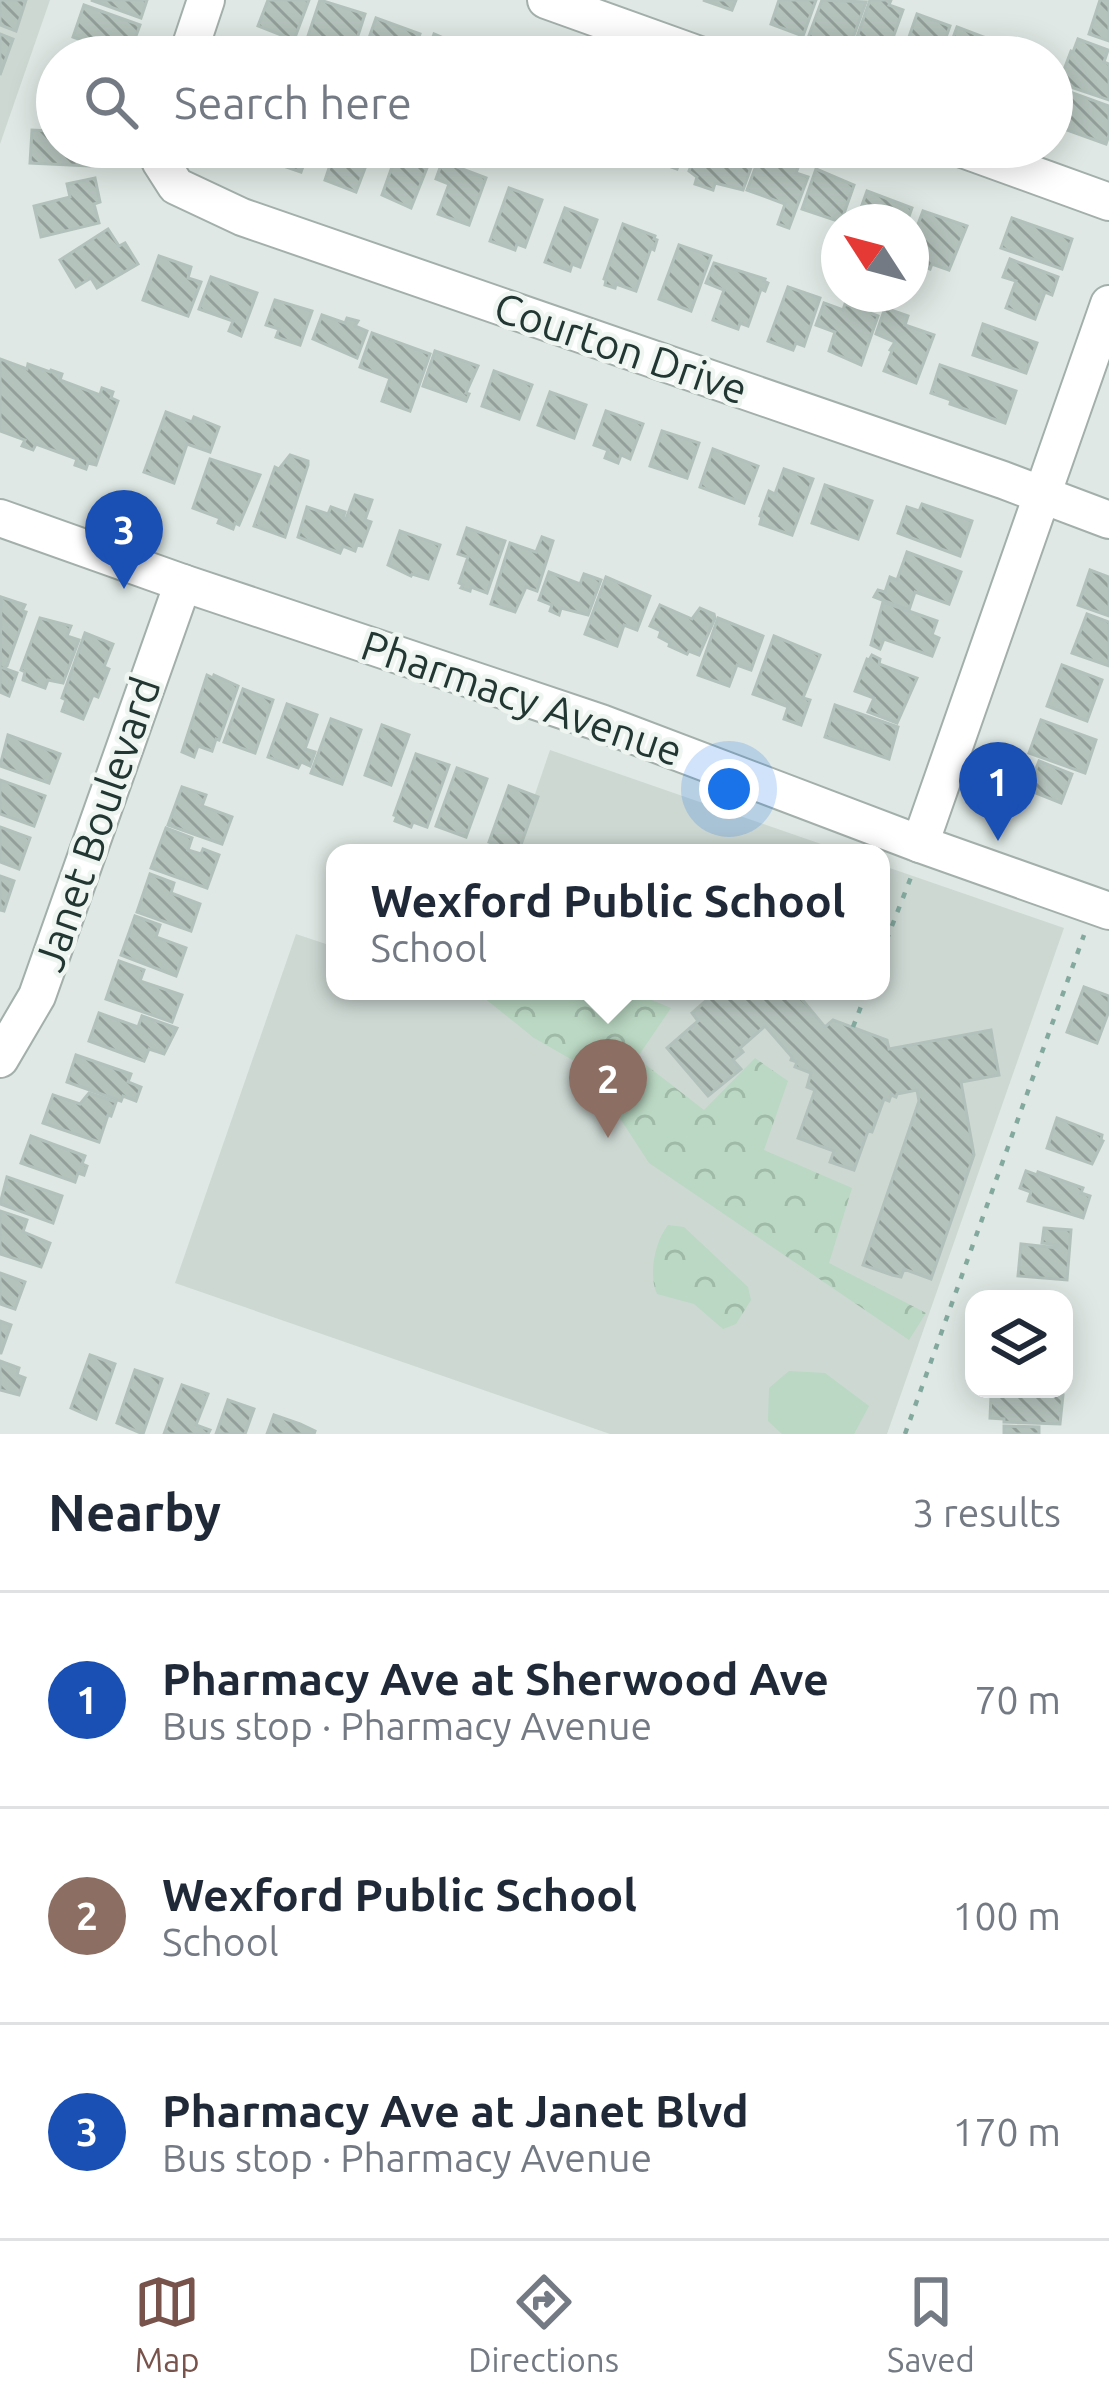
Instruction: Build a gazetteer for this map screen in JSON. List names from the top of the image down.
{
  "streets": {
    "street": ["Courton Drive", "Pharmacy Avenue", "Janet Boulevard"]
  },
  "crossings": [
    ["Pharmacy Avenue", "Janet Boulevard"]
  ],
  "north": "top left",
  "page": {
    "search": "Search here",
    "pins": ["3", "1", "2"],
    "popup": ["Wexford Public School", "School"],
    "heading": ["Nearby", "3 results"],
    "list": [
      {
        "mark": "1",
        "name": "Pharmacy Ave at Sherwood Ave",
        "note": "Bus stop · Pharmacy Avenue",
        "value": "70 m"
      },
      {
        "mark": "2",
        "name": "Wexford Public School",
        "note": "School",
        "value": "100 m"
      },
      {
        "mark": "3",
        "name": "Pharmacy Ave at Janet Blvd",
        "note": "Bus stop · Pharmacy Avenue",
        "value": "170 m"
      }
    ],
    "nav": ["Map", "Directions", "Saved"]
  }
}
